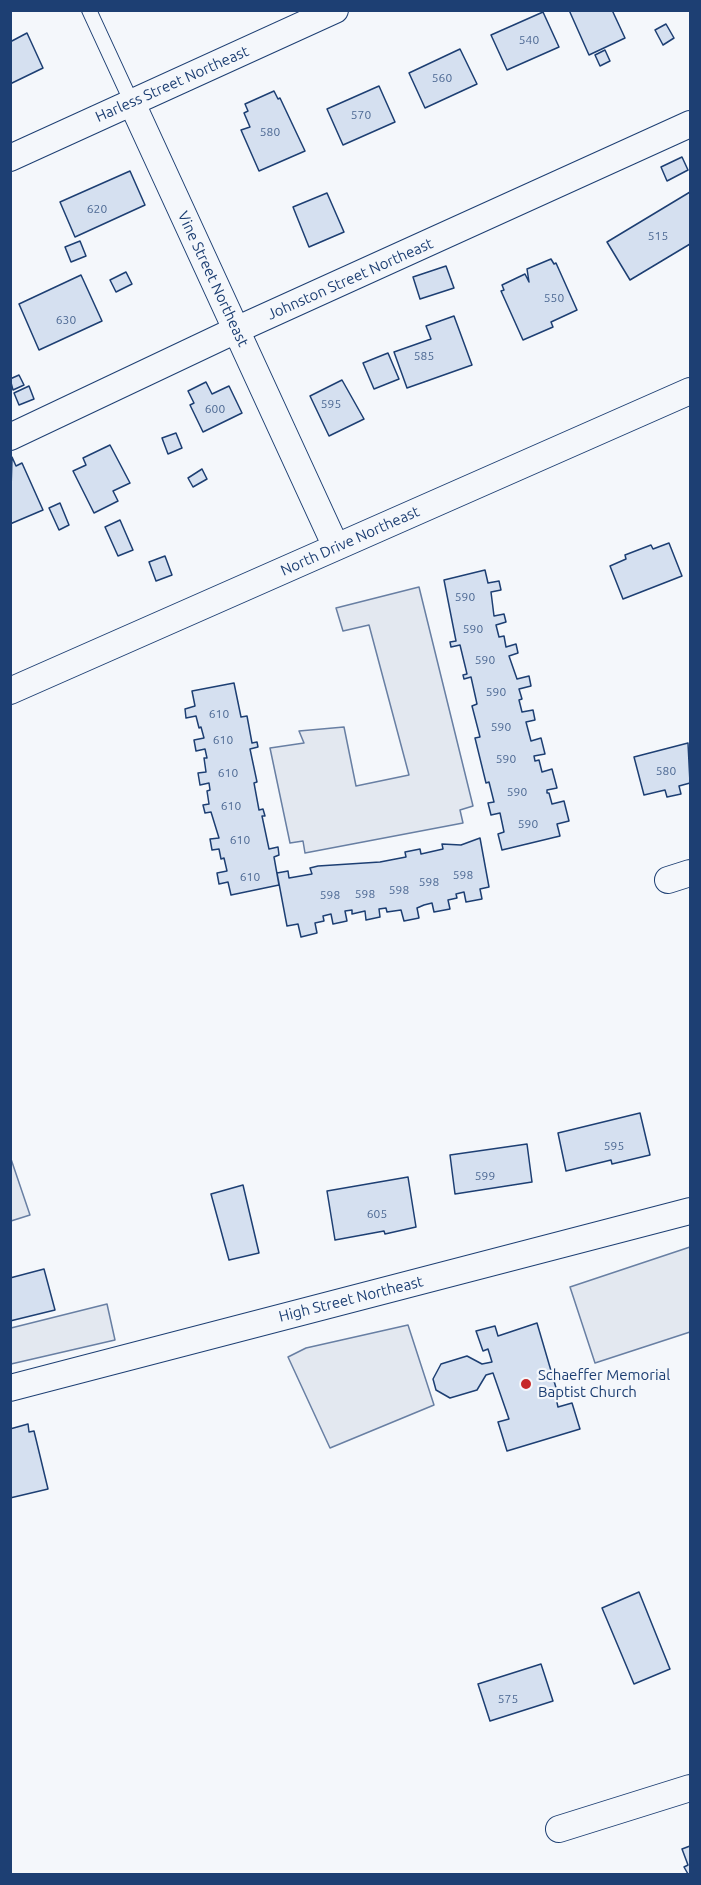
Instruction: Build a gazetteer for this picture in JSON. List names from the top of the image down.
{
  "streets": {
    "street": [
      "Harless Street Northeast",
      "Vine Street Northeast",
      "Johnston Street Northeast",
      "North Drive Northeast",
      "High Street Northeast"
    ]
  },
  "crossings": [
    ["Harless Street Northeast", "Vine Street Northeast"],
    ["Vine Street Northeast", "Johnston Street Northeast"],
    ["Vine Street Northeast", "North Drive Northeast"]
  ],
  "places": ["Schaeffer Memorial Baptist Church"],
  "house_numbers": [
    "540",
    "560",
    "570",
    "580",
    "620",
    "515",
    "550",
    "630",
    "585",
    "595",
    "600",
    "590",
    "590",
    "590",
    "590",
    "610",
    "590",
    "610",
    "590",
    "580",
    "610",
    "590",
    "610",
    "590",
    "610",
    "598",
    "610",
    "598",
    "598",
    "598",
    "598",
    "595",
    "599",
    "605",
    "575"
  ]
}
